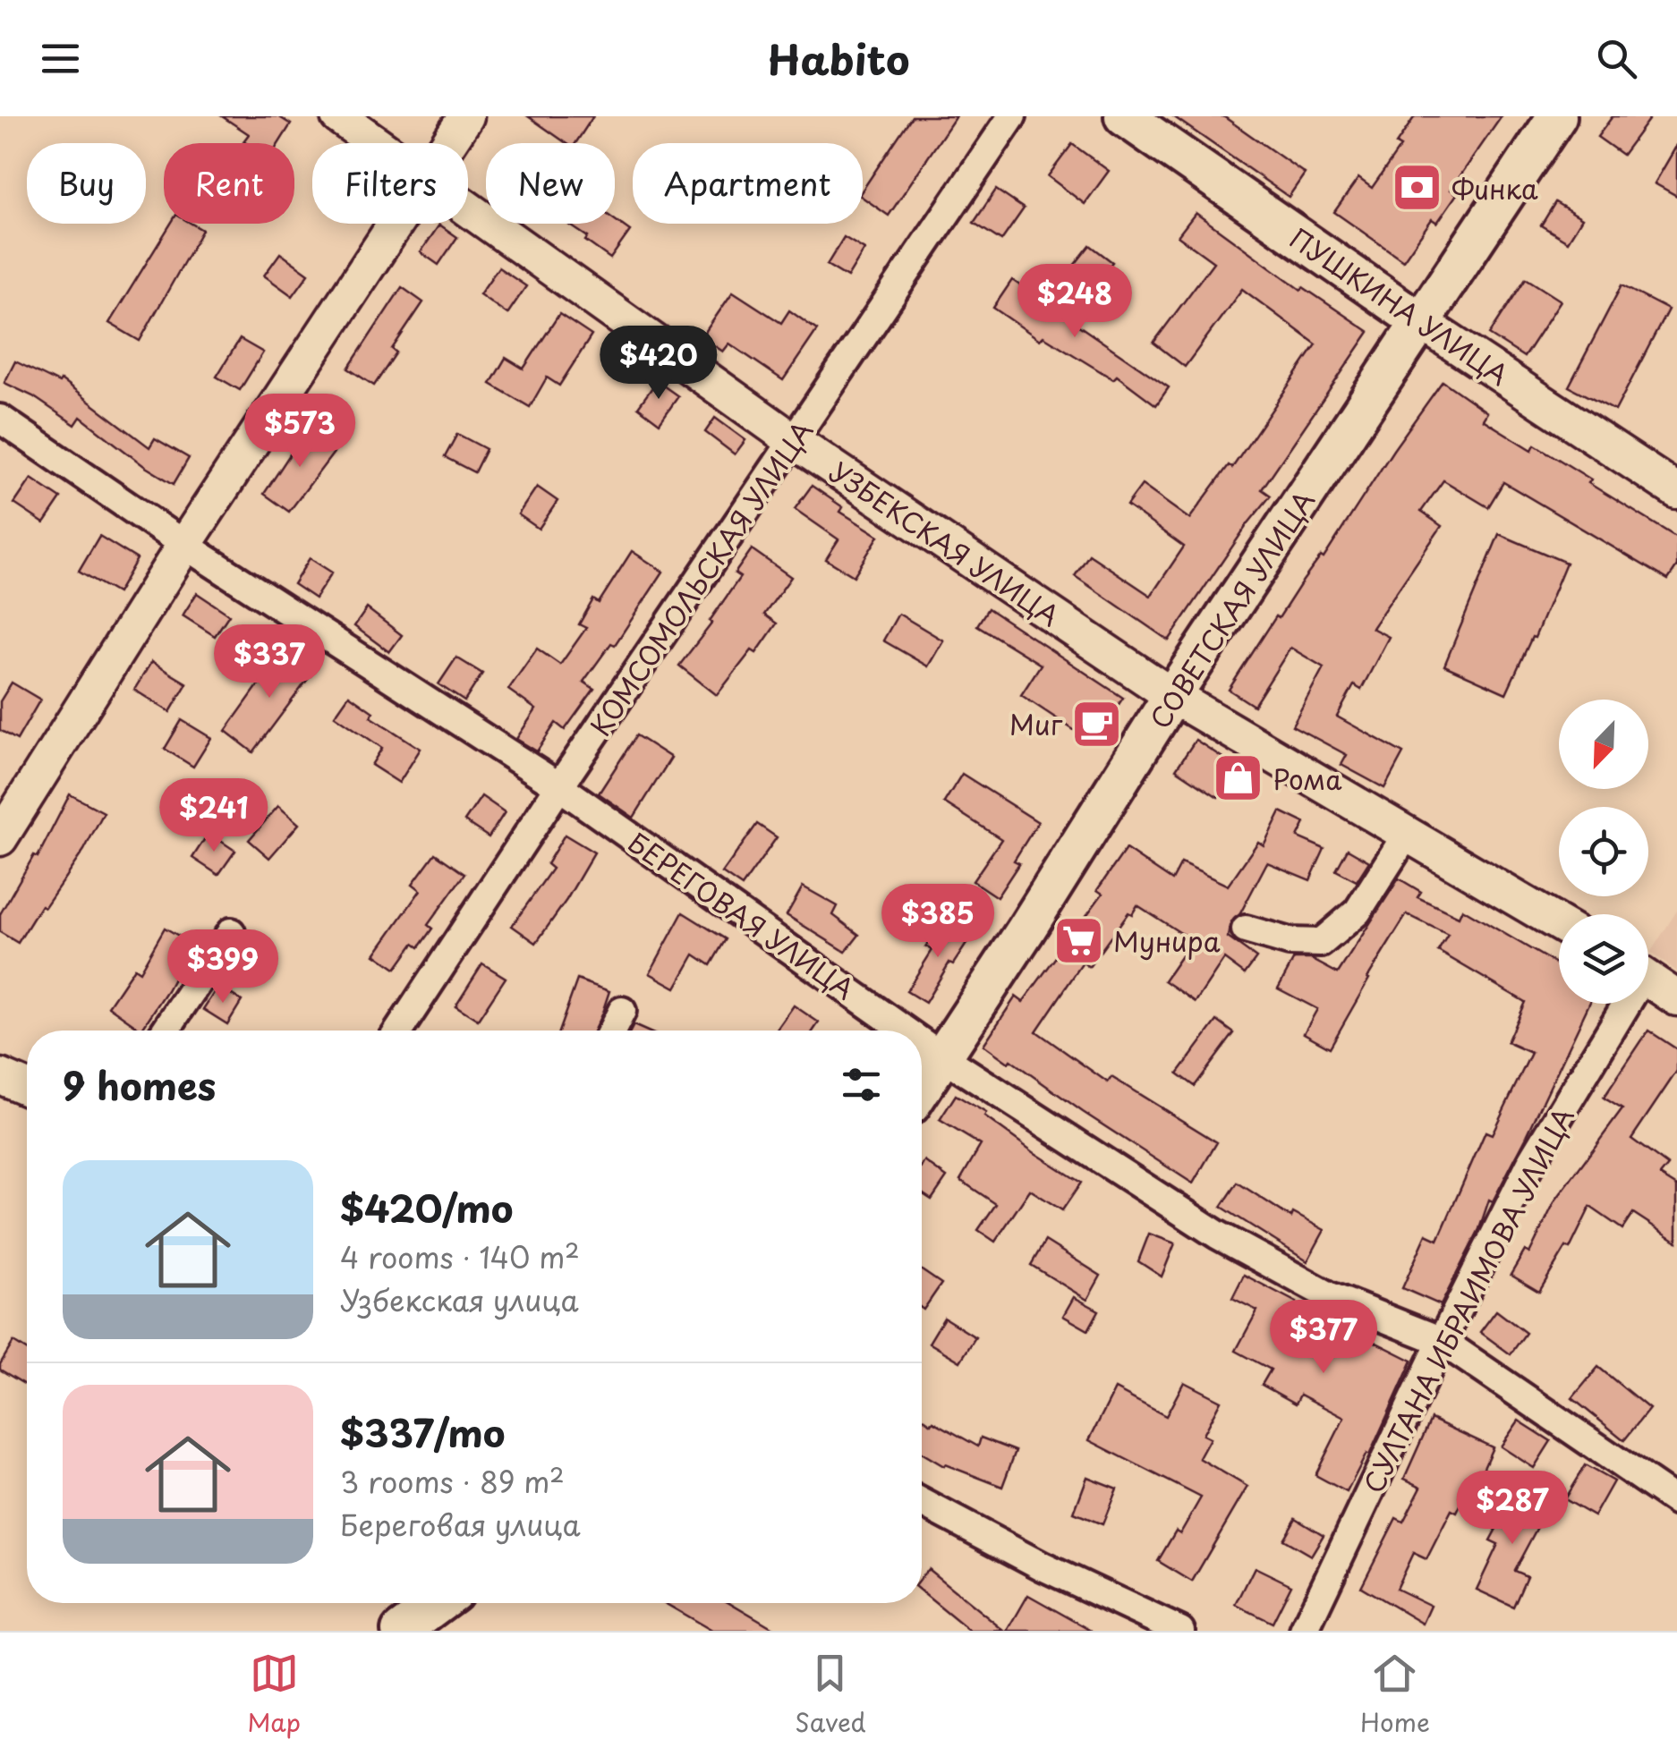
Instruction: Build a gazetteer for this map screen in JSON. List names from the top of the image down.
{
  "streets": {
    "main road": ["ПУШКИНА УЛИЦА", "СОВЕТСКАЯ УЛИЦА"],
    "street": [
      "УЗБЕКСКАЯ УЛИЦА",
      "КОМСОМОЛЬСКАЯ УЛИЦА",
      "БЕРЕГОВАЯ УЛИЦА",
      "СУЛТАНА ИБРАИМОВА УЛИЦА"
    ]
  },
  "crossings": [
    ["ПУШКИНА УЛИЦА", "СОВЕТСКАЯ УЛИЦА"],
    ["УЗБЕКСКАЯ УЛИЦА", "КОМСОМОЛЬСКАЯ УЛИЦА"],
    ["УЗБЕКСКАЯ УЛИЦА", "СОВЕТСКАЯ УЛИЦА"],
    ["КОМСОМОЛЬСКАЯ УЛИЦА", "БЕРЕГОВАЯ УЛИЦА"],
    ["СОВЕТСКАЯ УЛИЦА", "БЕРЕГОВАЯ УЛИЦА"],
    ["БЕРЕГОВАЯ УЛИЦА", "СУЛТАНА ИБРАИМОВА УЛИЦА"]
  ],
  "places": {
    "bank": ["Финка"],
    "cafe": ["Миг"],
    "shop": ["Рома"],
    "supermarket": ["Мунира"]
  },
  "north": "bottom left",
  "page": {
    "header": "Habito",
    "chip": [
      "Buy",
      "Rent",
      "Filters",
      "New",
      "Apartment"
    ],
    "price": [
      "$248",
      "$420",
      "$573",
      "$337",
      "$241",
      "$385",
      "$399",
      "$377",
      "$287"
    ],
    "heading": "9 homes",
    "list": [
      {
        "name": "$420/mo",
        "note": "4 rooms · 140 m² · Узбекская улица"
      },
      {
        "name": "$337/mo",
        "note": "3 rooms · 89 m² · Береговая улица"
      }
    ],
    "tabs": ["Map", "Saved", "Home"]
  }
}
